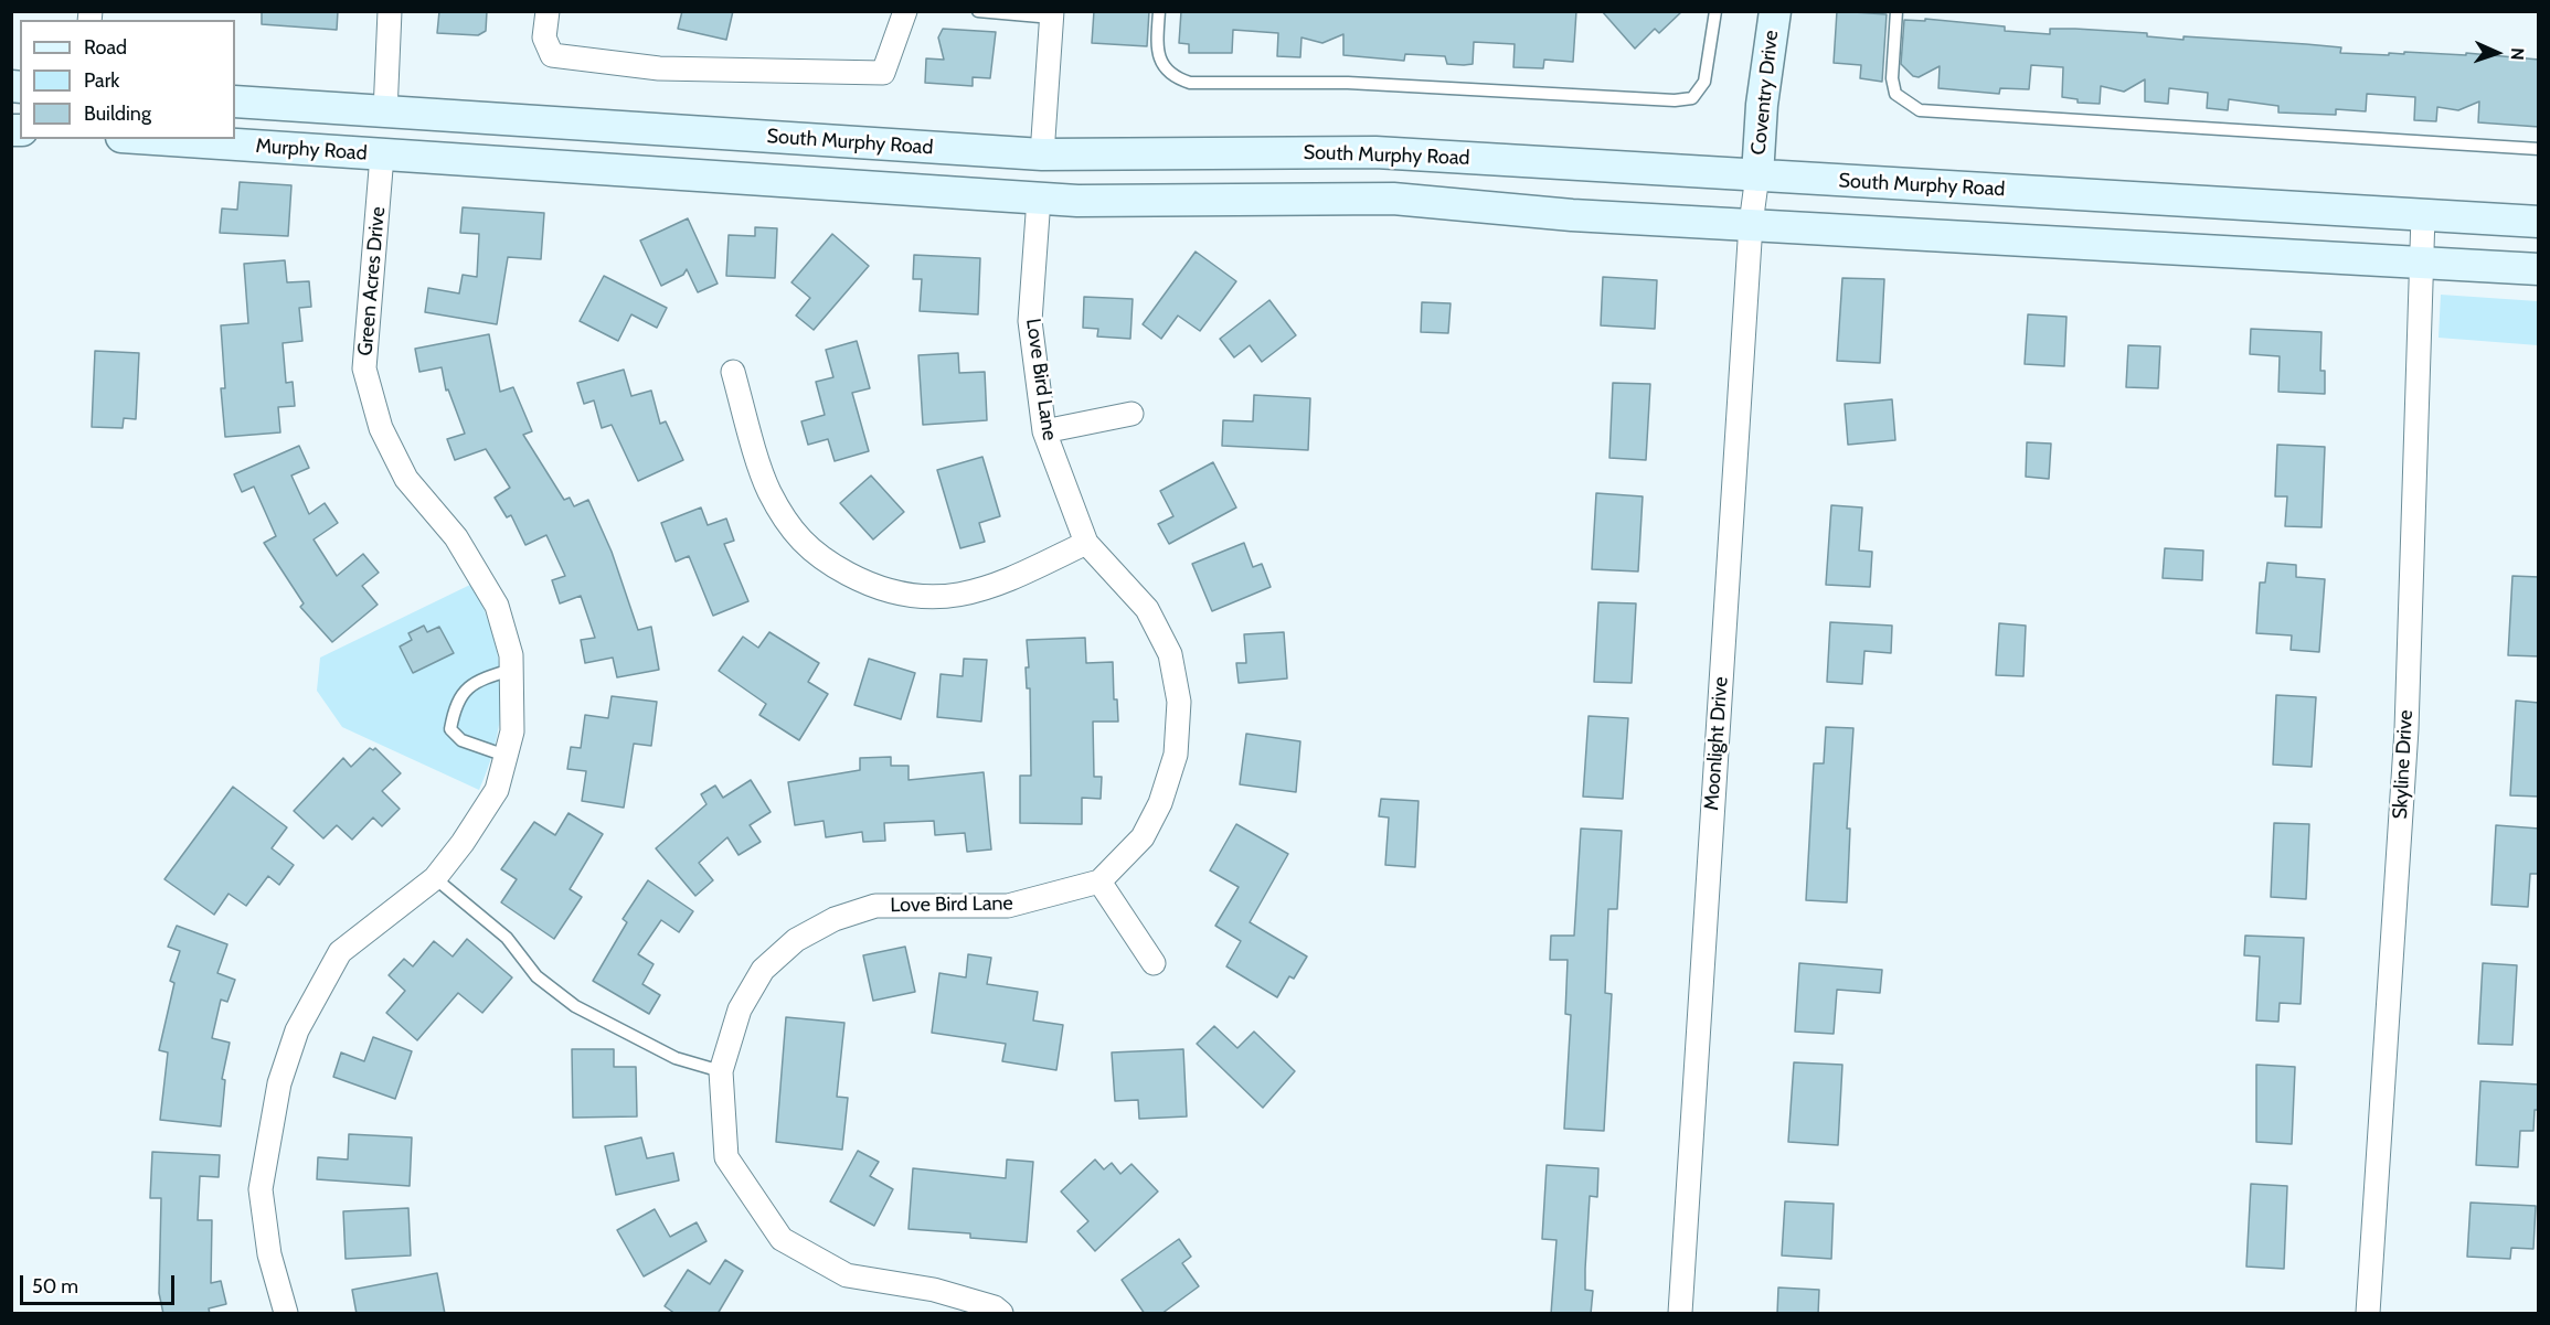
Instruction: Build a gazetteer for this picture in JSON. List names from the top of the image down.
{
  "streets": {
    "main road": ["Coventry Drive", "South Murphy Road", "Murphy Road"],
    "street": [
      "Green Acres Drive",
      "Love Bird Lane",
      "Moonlight Drive",
      "Skyline Drive"
    ]
  },
  "crossings": [
    ["Coventry Drive", "South Murphy Road"],
    ["Coventry Drive", "Moonlight Drive"],
    ["South Murphy Road", "Moonlight Drive"],
    ["South Murphy Road", "Skyline Drive"],
    ["Murphy Road", "Green Acres Drive"]
  ],
  "legend": ["Road", "Park", "Building"],
  "scale_bar": "50 m",
  "north": "right"
}
